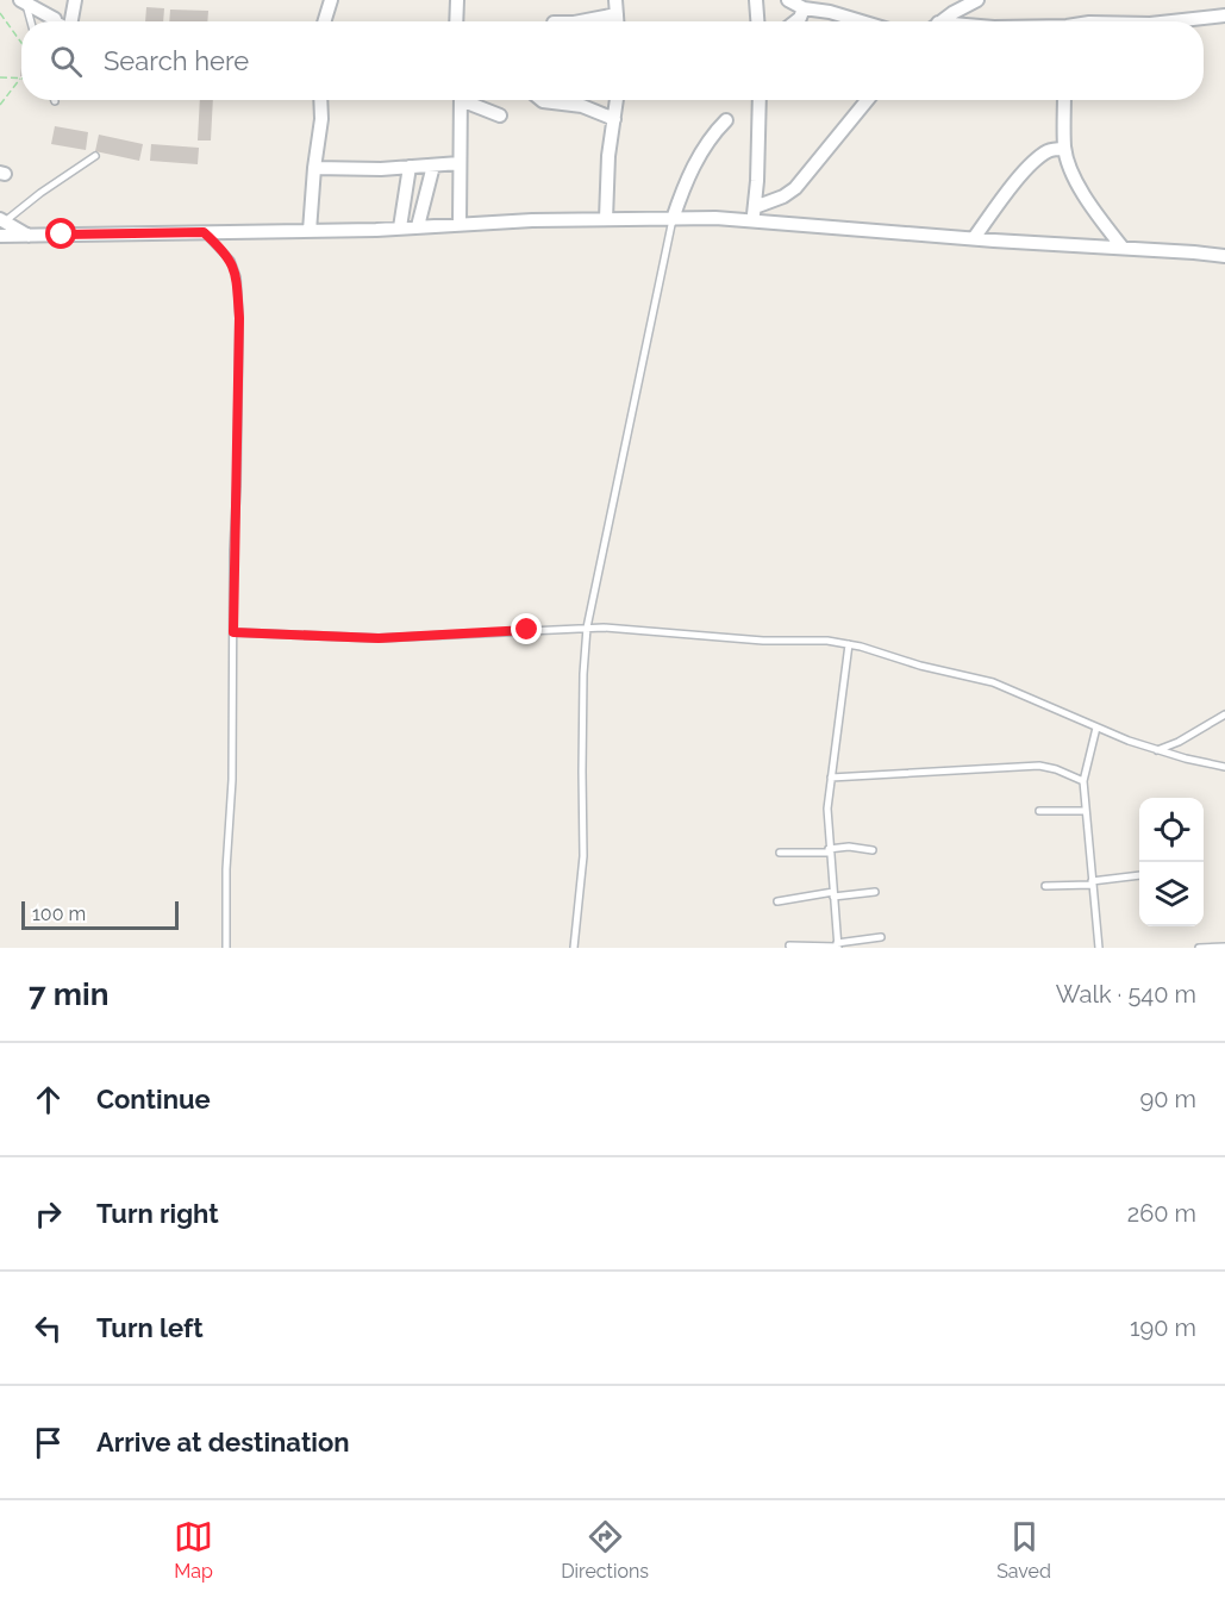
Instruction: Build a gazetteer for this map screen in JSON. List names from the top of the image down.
{
  "scale_bar": "100 m",
  "page": {
    "search": "Search here",
    "scale": "100 m",
    "heading": ["7 min", "Walk · 540 m"],
    "list": [
      ["Continue", "90 m"],
      ["Turn right", "260 m"],
      ["Turn left", "190 m"],
      "Arrive at destination"
    ],
    "nav": ["Map", "Directions", "Saved"]
  }
}
